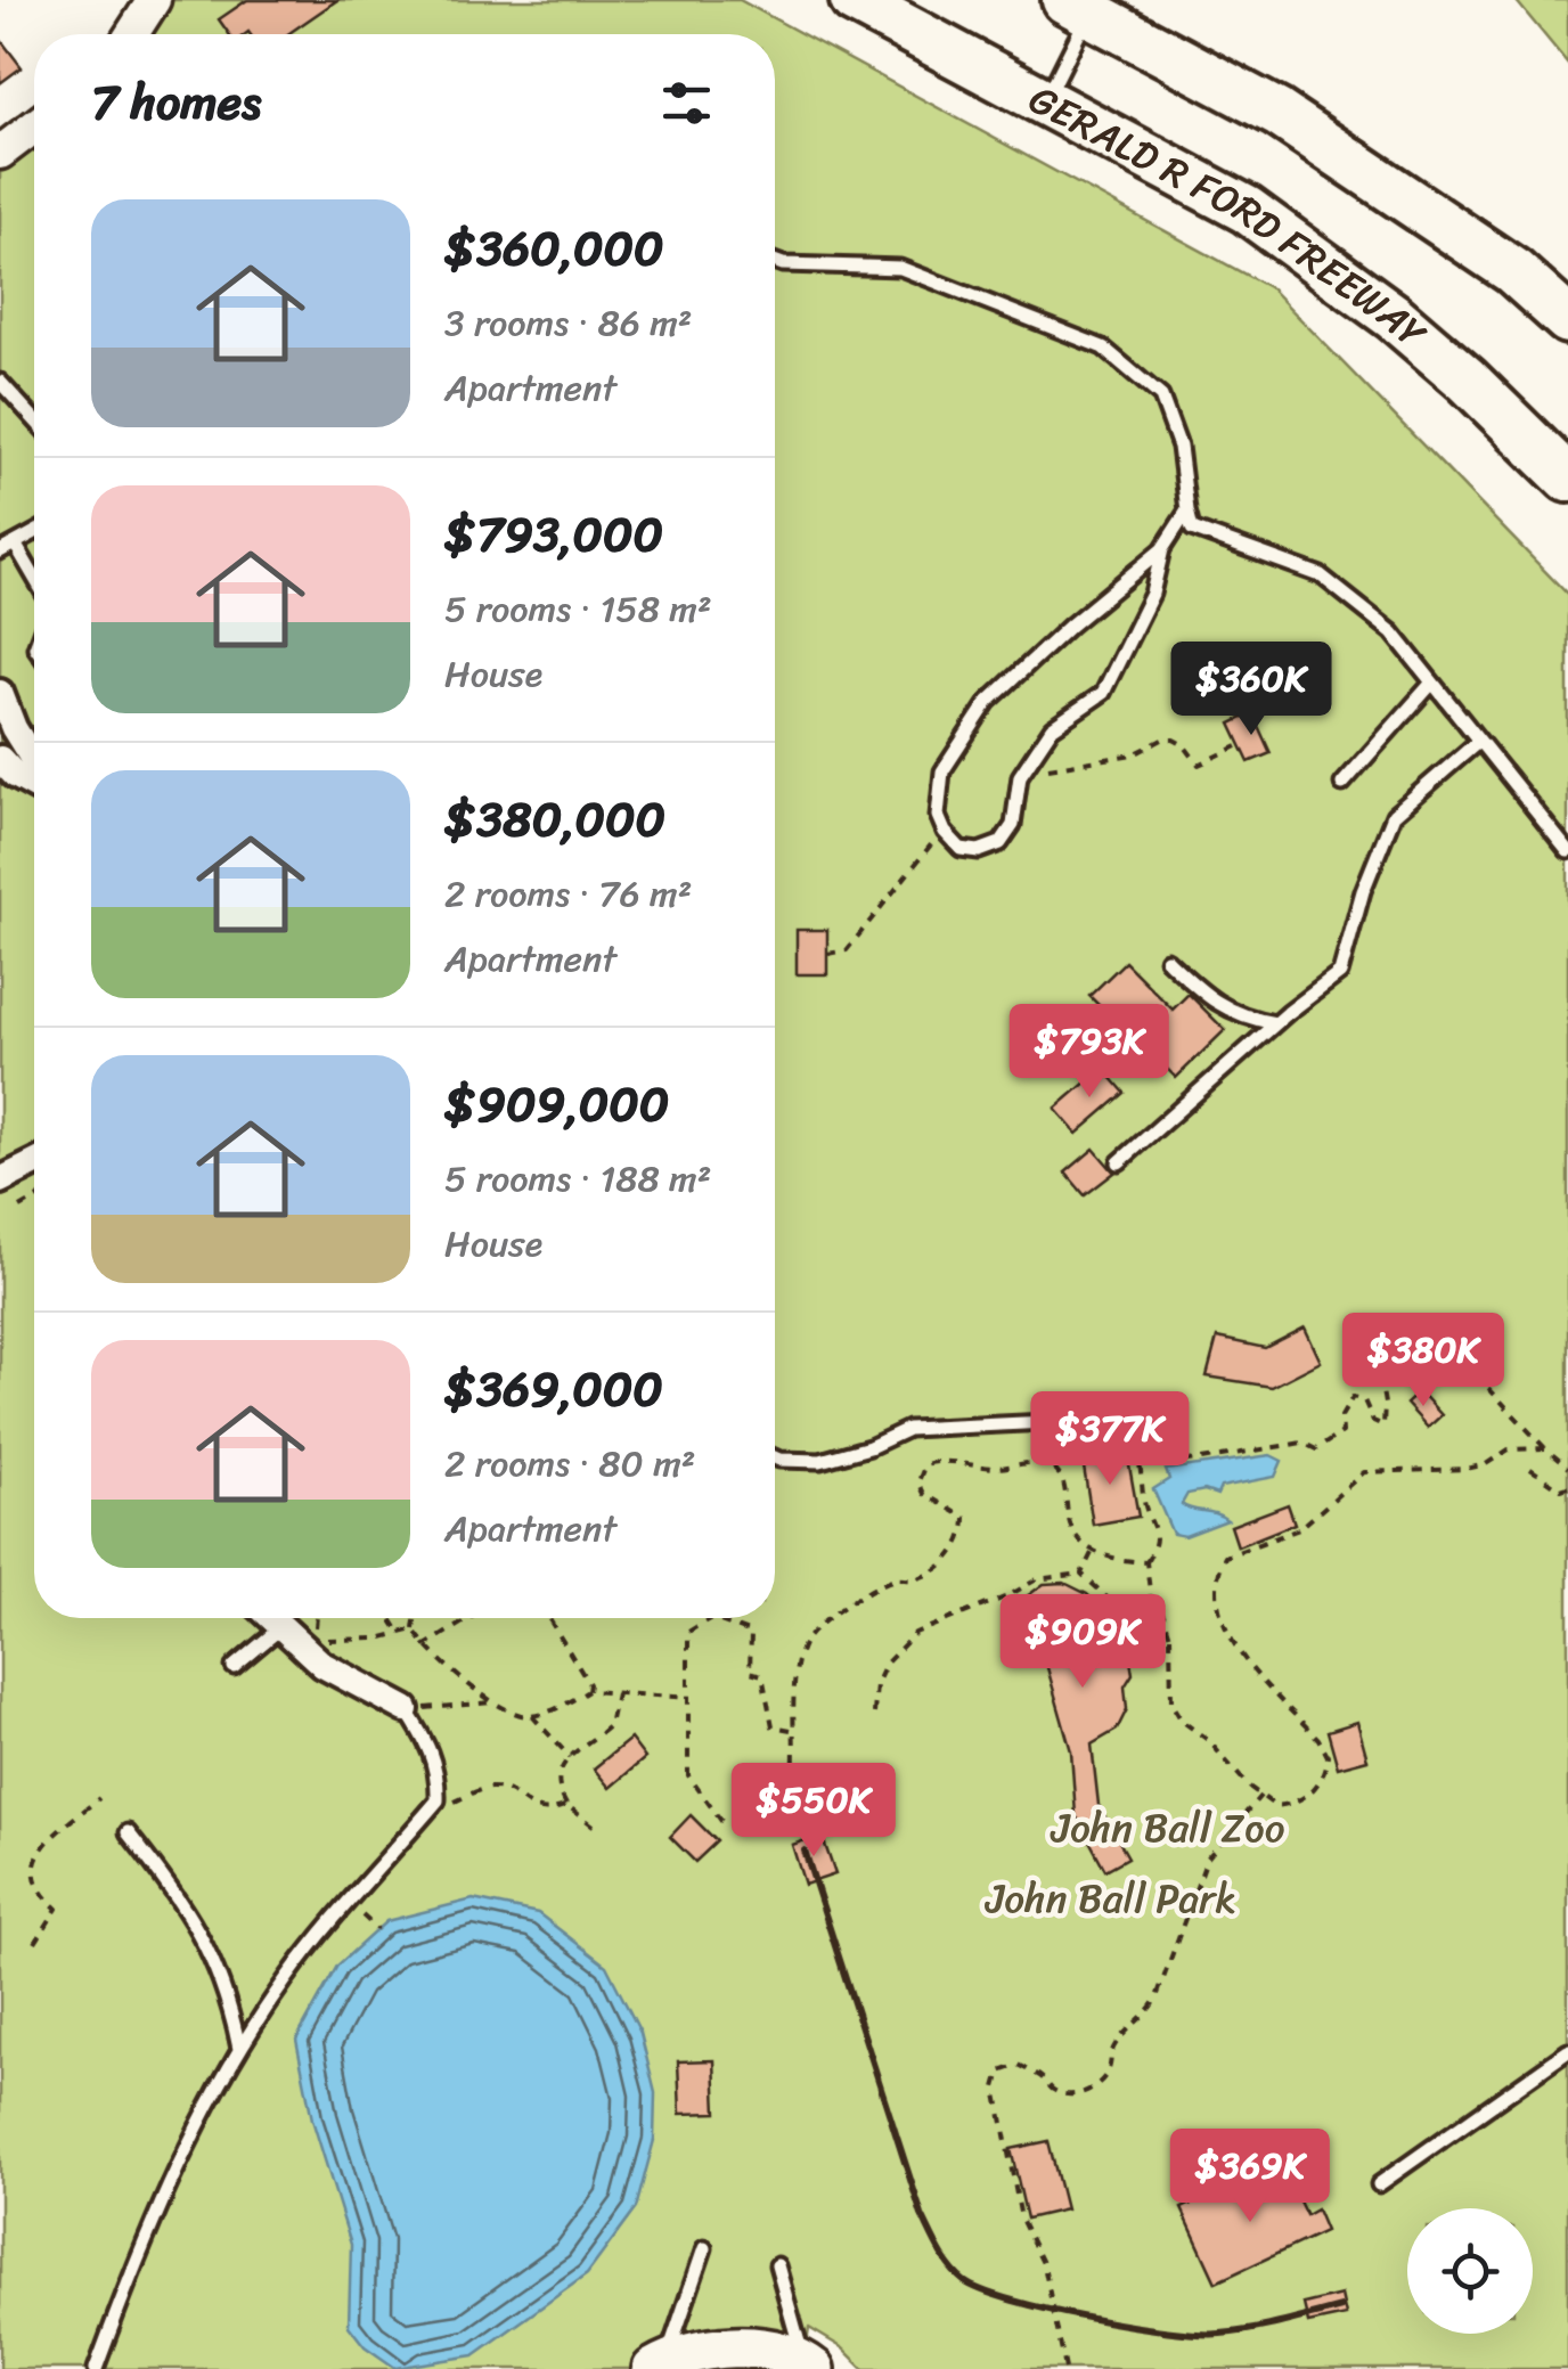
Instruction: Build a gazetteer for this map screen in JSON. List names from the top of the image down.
{
  "streets": {
    "highway": ["GERALD R FORD FREEWAY"]
  },
  "parks": ["John Ball Zoo", "John Ball Park"],
  "page": {
    "heading": "7 homes",
    "list": [
      {
        "name": "$360,000",
        "note": "3 rooms · 86 m² · Apartment"
      },
      {
        "name": "$793,000",
        "note": "5 rooms · 158 m² · House"
      },
      {
        "name": "$380,000",
        "note": "2 rooms · 76 m² · Apartment"
      },
      {
        "name": "$909,000",
        "note": "5 rooms · 188 m² · House"
      },
      {
        "name": "$369,000",
        "note": "2 rooms · 80 m² · Apartment"
      }
    ],
    "price": [
      "$360K",
      "$793K",
      "$380K",
      "$377K",
      "$909K",
      "$550K",
      "$369K"
    ]
  }
}
